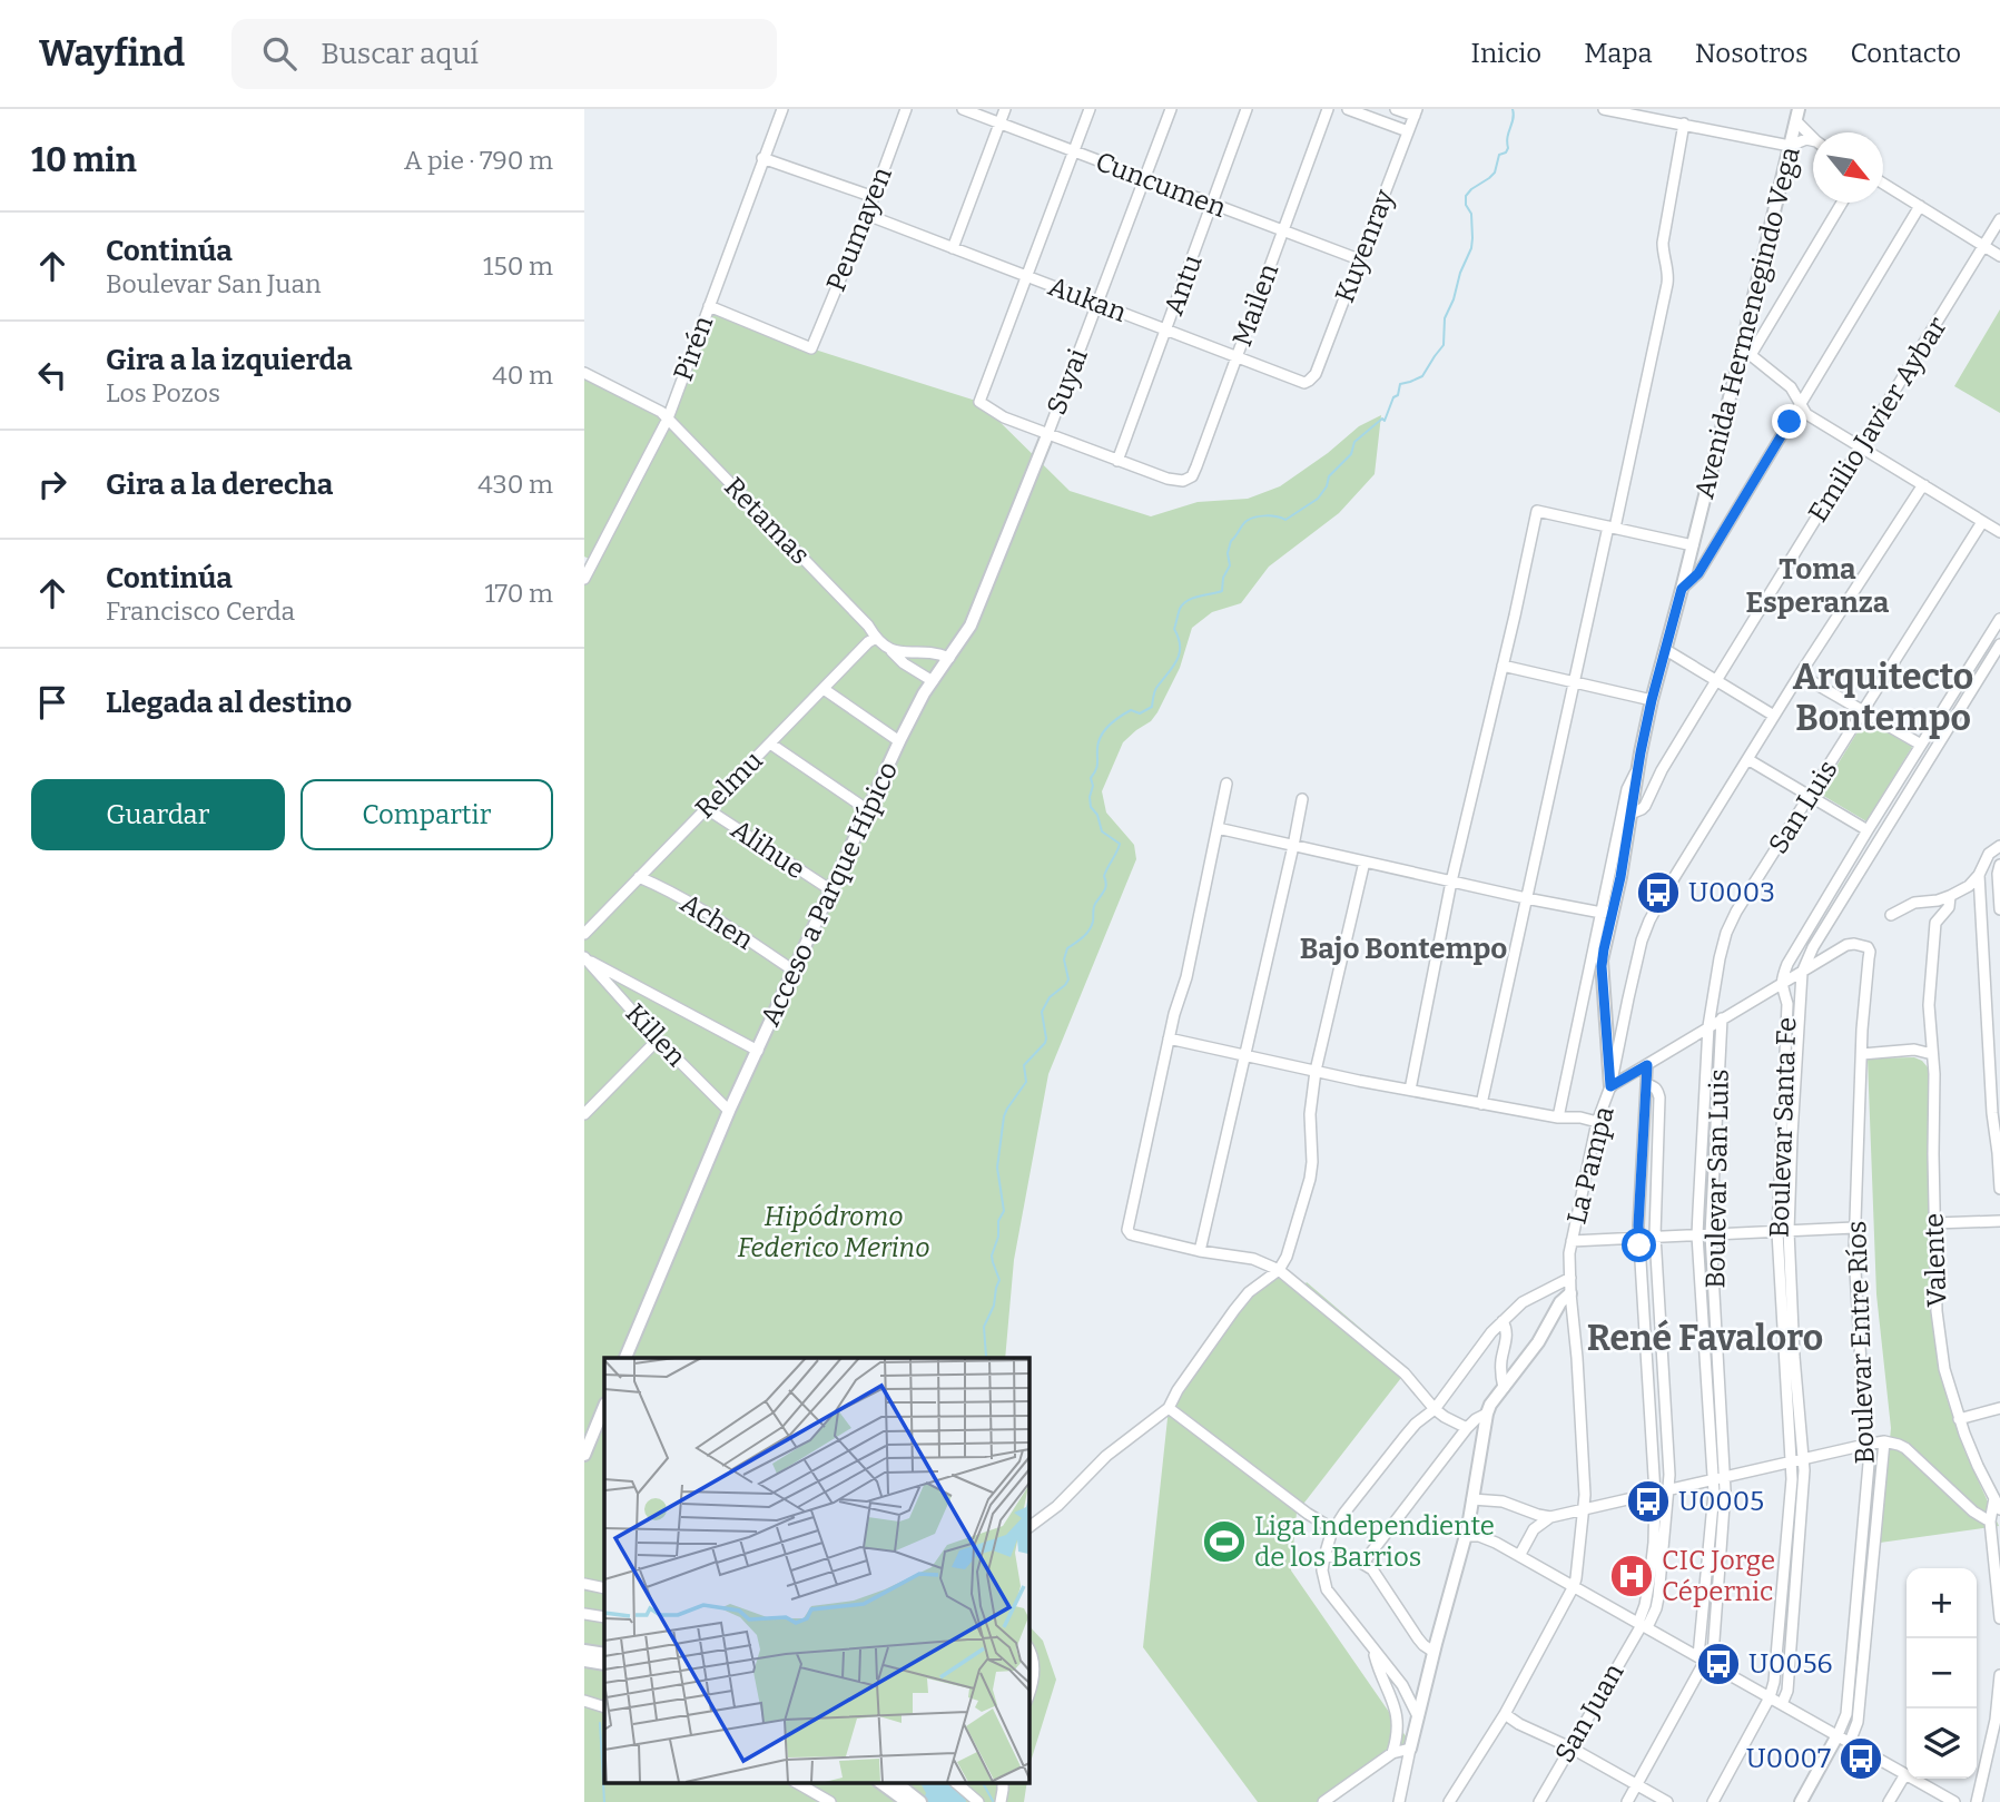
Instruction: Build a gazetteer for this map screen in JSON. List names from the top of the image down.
{
  "streets": {
    "street": [
      "Cuncumen",
      "Peumayen",
      "Kuyenray",
      "Antu",
      "Aukan",
      "Mailen",
      "Avenida Hermenegindo Vega",
      "Pirén",
      "Suyai",
      "Emilio Javier Aybar",
      "Retamas",
      "Relmu",
      "San Luis",
      "Alihue",
      "Acceso a Parque Hípico",
      "Achen",
      "Killen",
      "Boulevar Santa Fe",
      "La Pampa",
      "Boulevar San Luis",
      "Valente",
      "Boulevar Entre Ríos",
      "San Juan"
    ]
  },
  "crossings": [
    ["Cuncumen", "Kuyenray"],
    ["Cuncumen", "Antu"],
    ["Cuncumen", "Mailen"],
    ["Cuncumen", "Suyai"],
    ["Peumayen", "Aukan"],
    ["Peumayen", "Pirén"],
    ["Kuyenray", "Aukan"],
    ["Antu", "Aukan"],
    ["Antu", "Mailen"],
    ["Aukan", "Mailen"],
    ["Aukan", "Suyai"],
    ["Avenida Hermenegindo Vega", "Emilio Javier Aybar"],
    ["Avenida Hermenegindo Vega", "La Pampa"],
    ["Pirén", "Retamas"],
    ["Suyai", "Acceso a Parque Hípico"],
    ["Retamas", "Relmu"],
    ["Retamas", "Acceso a Parque Hípico"],
    ["Relmu", "Alihue"],
    ["Relmu", "Achen"],
    ["San Luis", "Boulevar San Luis"],
    ["Alihue", "Acceso a Parque Hípico"],
    ["Acceso a Parque Hípico", "Achen"],
    ["Acceso a Parque Hípico", "Killen"],
    ["Boulevar Santa Fe", "Boulevar Entre Ríos"]
  ],
  "districts": [
    "Toma Esperanza",
    "Arquitecto Bontempo",
    "Bajo Bontempo",
    "René Favaloro"
  ],
  "parks": ["Hipódromo Federico Merino"],
  "places": {
    "bus stop": [
      "U0003",
      "U0005",
      "U0056",
      "U0007"
    ],
    "sports": ["Liga Independiente de los Barrios"],
    "hospital": ["CIC Jorge Cépernic"]
  },
  "north": "bottom right",
  "page": {
    "header": "Wayfind",
    "search": "Buscar aquí",
    "nav": [
      "Inicio",
      "Mapa",
      "Nosotros",
      "Contacto"
    ],
    "heading": ["10 min", "A pie · 790 m"],
    "list": [
      ["Continúa", "Boulevar San Juan", "150 m"],
      ["Gira a la izquierda", "Los Pozos", "40 m"],
      ["Gira a la derecha", "430 m"],
      ["Continúa", "Francisco Cerda", "170 m"],
      "Llegada al destino"
    ],
    "buttons": ["Guardar", "Compartir"],
    "map_buttons": ["+", "−"]
  }
}
